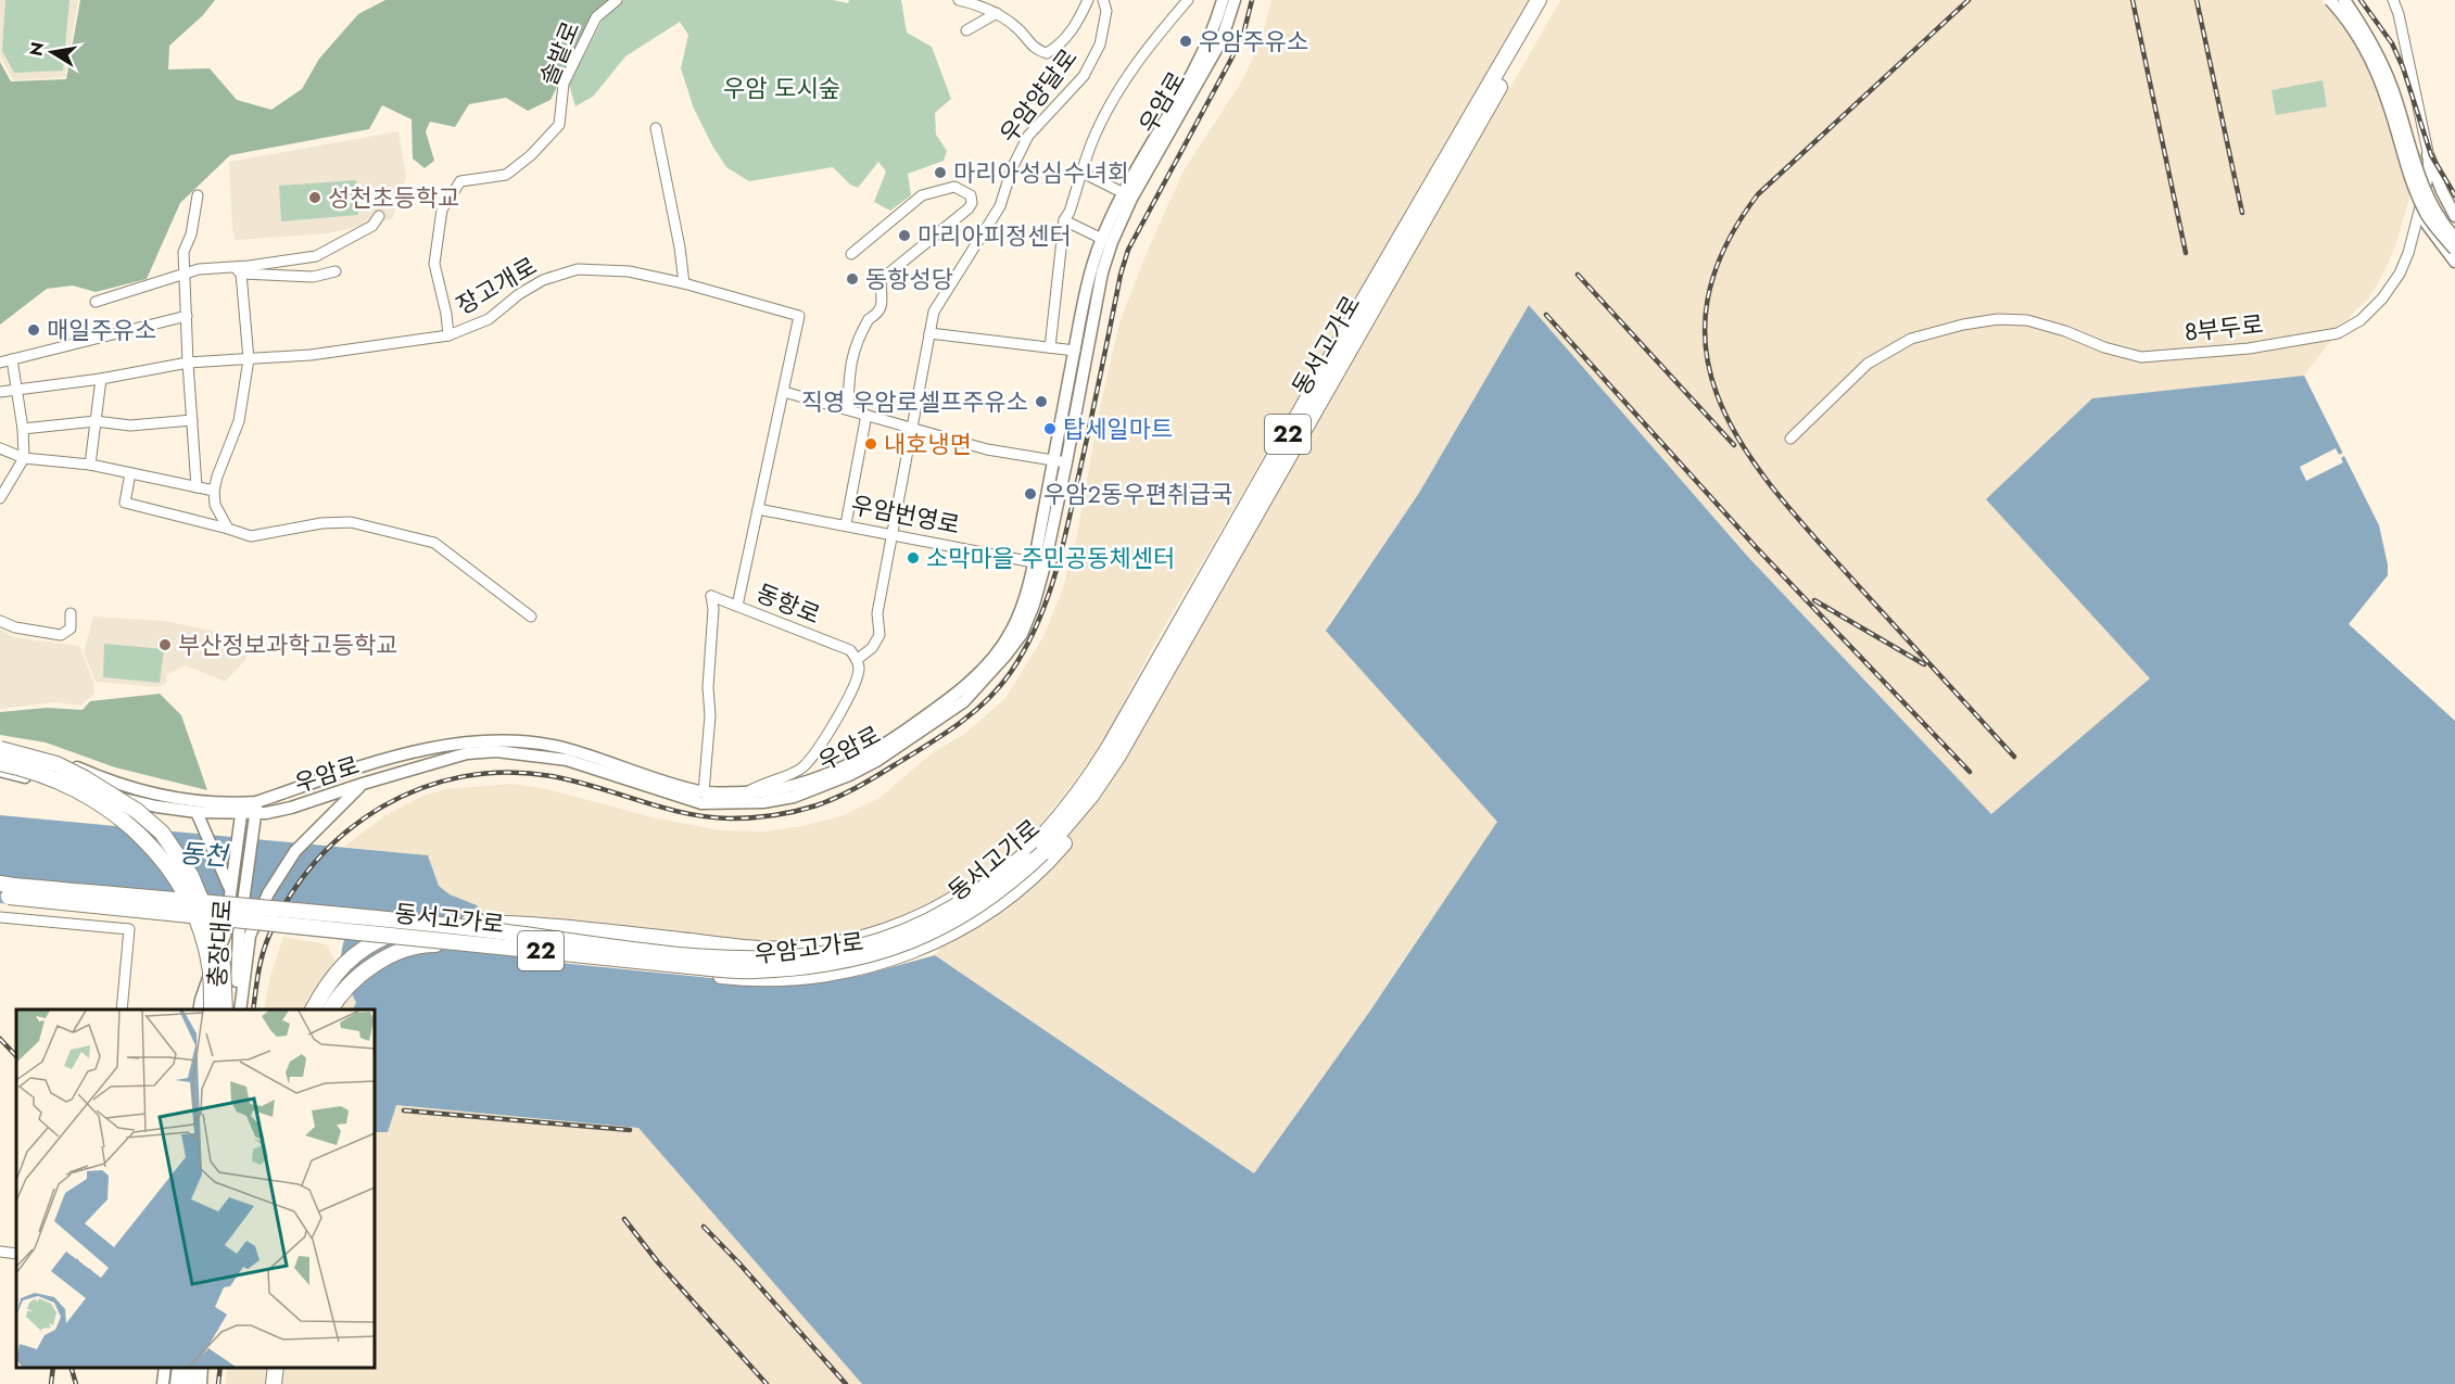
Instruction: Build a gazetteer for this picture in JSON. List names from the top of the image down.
{
  "streets": {
    "highway": ["동서고가로", "22", "우암고가로"],
    "main road": ["우암로", "충장대로"],
    "street": [
      "솔밭로",
      "우암양달로",
      "장고개로",
      "8부두로",
      "우암번영로",
      "동항로"
    ]
  },
  "crossings": [
    ["솔밭로", "장고개로"],
    ["우암양달로", "우암번영로"],
    ["우암양달로", "동항로"],
    ["우암로", "우암번영로"],
    ["우암로", "동항로"],
    ["우암로", "충장대로"],
    ["장고개로", "우암번영로"],
    ["장고개로", "동항로"],
    ["동서고가로", "우암고가로"]
  ],
  "water": ["동천"],
  "parks": ["우암 도시숲"],
  "places": [
    "우암주유소",
    "마리아성심수녀회",
    "성천초등학교",
    "마리아피정센터",
    "동항성당",
    "매일주유소",
    "직영 우암로셀프주유소",
    "탑세일마트",
    "내호냉면",
    "우암2동우편취급국",
    "소막마을 주민공동체센터",
    "부산정보과학고등학교"
  ],
  "north": "left"
}
